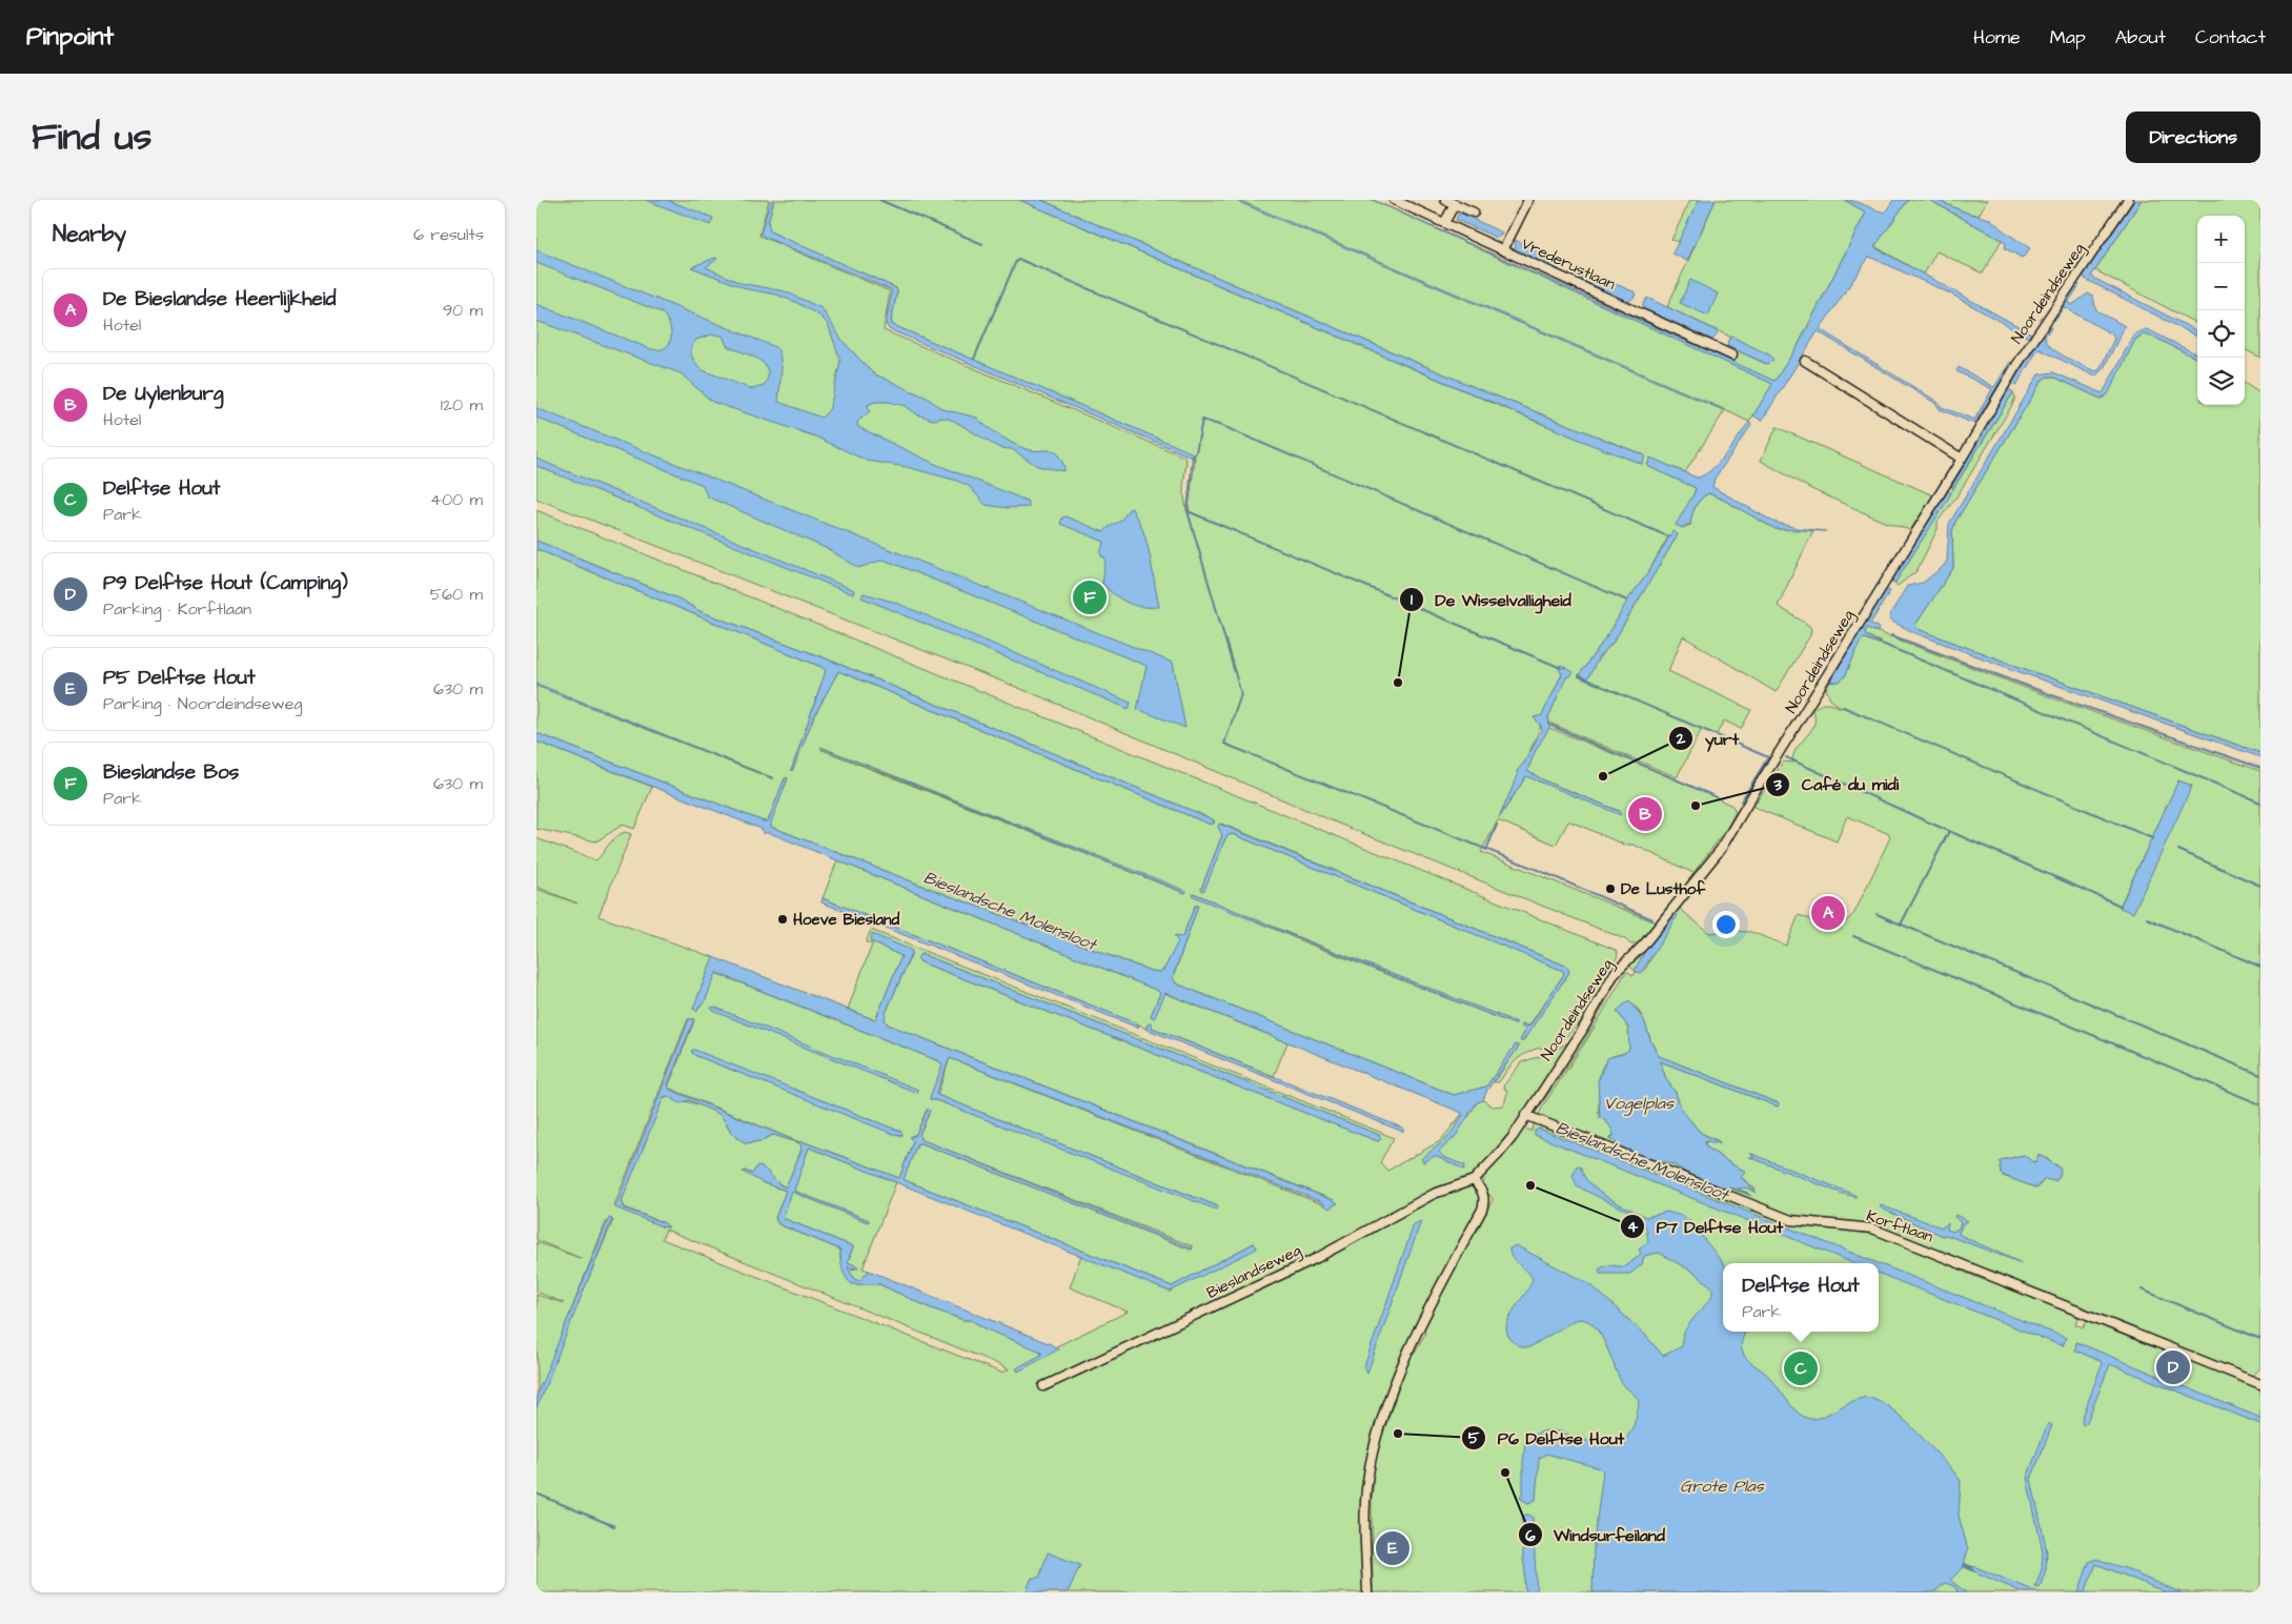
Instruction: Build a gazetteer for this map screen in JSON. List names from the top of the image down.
{
  "streets": {
    "street": [
      "Vrederustlaan",
      "Noordeindseweg",
      "Korftlaan",
      "Bieslandseweg"
    ]
  },
  "crossings": [
    ["Noordeindseweg", "Korftlaan"],
    ["Noordeindseweg", "Bieslandseweg"]
  ],
  "water": ["Bieslandsche Molensloot", "Vogelplas", "Grote Plas"],
  "places": [
    "De Wisselvalligheid",
    "yurt",
    "Café du midi",
    "De Lusthof",
    "Hoeve Biesland",
    "P7 Delftse Hout",
    "P6 Delftse Hout",
    "Windsurfeiland"
  ],
  "page": {
    "header": "Pinpoint",
    "nav": [
      "Home",
      "Map",
      "About",
      "Contact"
    ],
    "title": "Find us",
    "buttons": "Directions",
    "heading": ["Nearby", "6 results"],
    "map_buttons": ["+", "−"],
    "list": [
      {
        "mark": "A",
        "name": "De Bieslandse Heerlijkheid",
        "note": "Hotel",
        "value": "90 m"
      },
      {
        "mark": "B",
        "name": "De Uylenburg",
        "note": "Hotel",
        "value": "120 m"
      },
      {
        "mark": "C",
        "name": "Delftse Hout",
        "note": "Park",
        "value": "400 m"
      },
      {
        "mark": "D",
        "name": "P9 Delftse Hout (Camping)",
        "note": "Parking · Korftlaan",
        "value": "560 m"
      },
      {
        "mark": "E",
        "name": "P5 Delftse Hout",
        "note": "Parking · Noordeindseweg",
        "value": "630 m"
      },
      {
        "mark": "F",
        "name": "Bieslandse Bos",
        "note": "Park",
        "value": "630 m"
      }
    ],
    "pins": [
      "F",
      "B",
      "A",
      "D",
      "C",
      "E"
    ],
    "popup": ["Delftse Hout", "Park"]
  }
}
